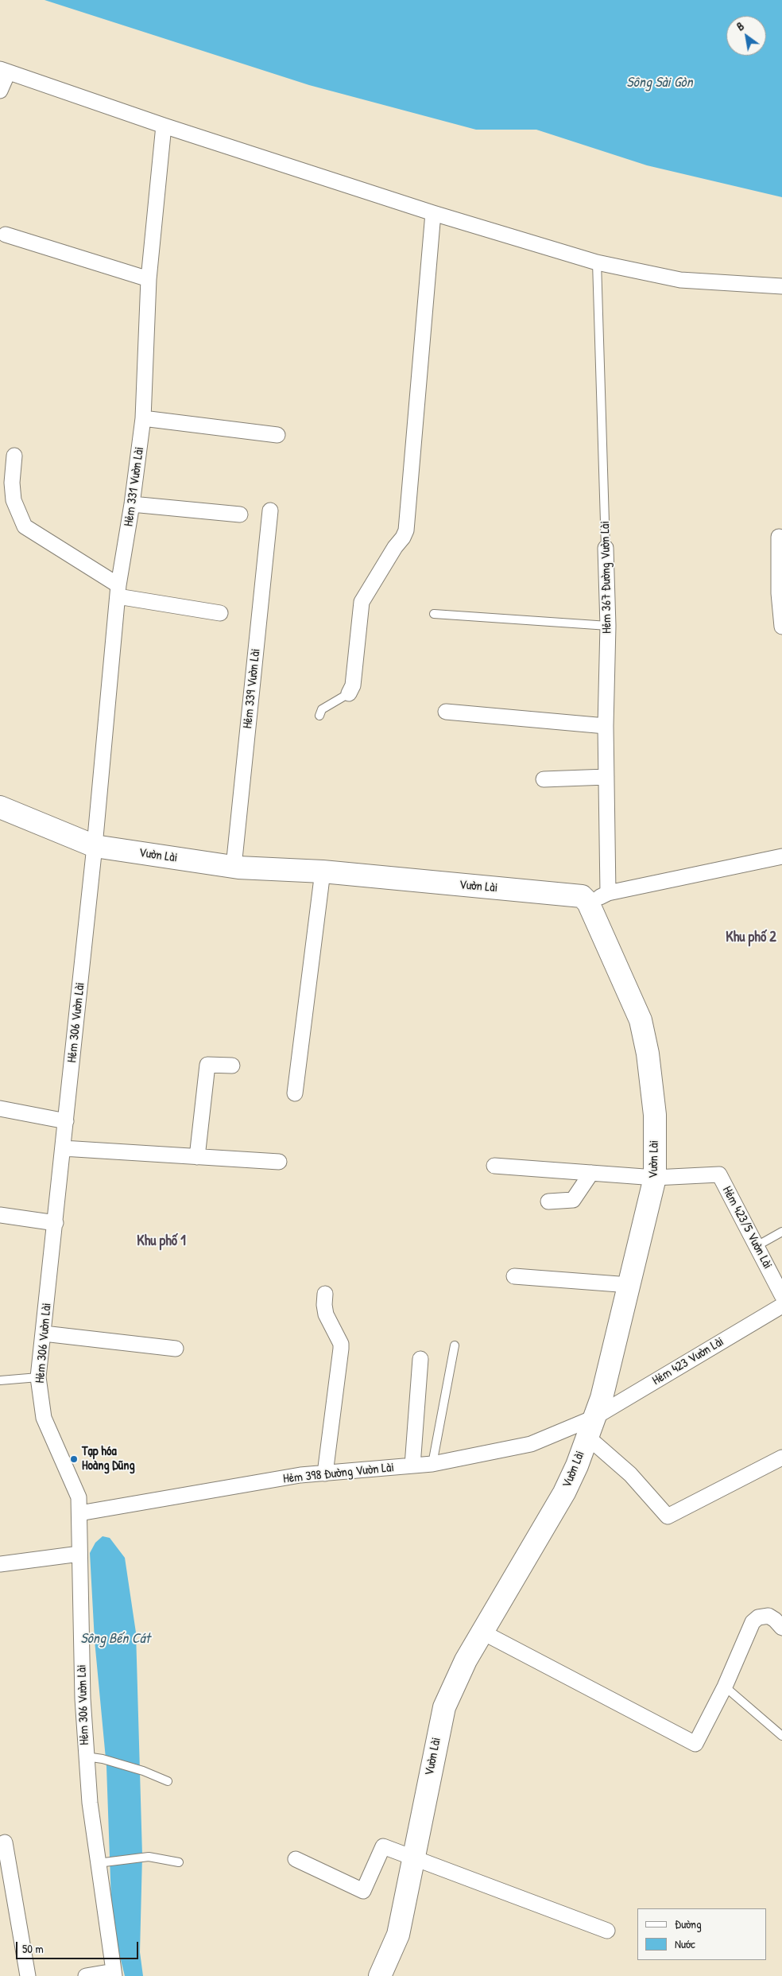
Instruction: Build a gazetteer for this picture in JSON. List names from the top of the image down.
{
  "streets": {
    "main road": ["Vườn Lài"],
    "street": [
      "Hẻm 331 Vườn Lài",
      "Hẻm 367 Đường Vườn Lài",
      "Hẻm 339 Vườn Lài",
      "Hẻm 306 Vườn Lài",
      "Hẻm 423/5 Vườn Lài",
      "Hẻm 423 Vườn Lài",
      "Hẻm 398 Đường Vườn Lài"
    ]
  },
  "crossings": [
    ["Hẻm 331 Vườn Lài", "Vườn Lài"],
    ["Hẻm 331 Vườn Lài", "Hẻm 306 Vườn Lài"],
    ["Hẻm 339 Vườn Lài", "Vườn Lài"],
    ["Vườn Lài", "Hẻm 306 Vườn Lài"],
    ["Vườn Lài", "Hẻm 423/5 Vườn Lài"],
    ["Vườn Lài", "Hẻm 423 Vườn Lài"],
    ["Vườn Lài", "Hẻm 398 Đường Vườn Lài"],
    ["Hẻm 306 Vườn Lài", "Hẻm 398 Đường Vườn Lài"],
    ["Hẻm 423 Vườn Lài", "Hẻm 398 Đường Vườn Lài"]
  ],
  "districts": ["Khu phố 2", "Khu phố 1"],
  "water": ["Sông Sài Gòn", "Sông Bến Cát"],
  "places": ["Tạp hóa Hoàng Dũng"],
  "legend": ["Đường", "Nước"],
  "scale_bar": "50 m",
  "north": "top left"
}
